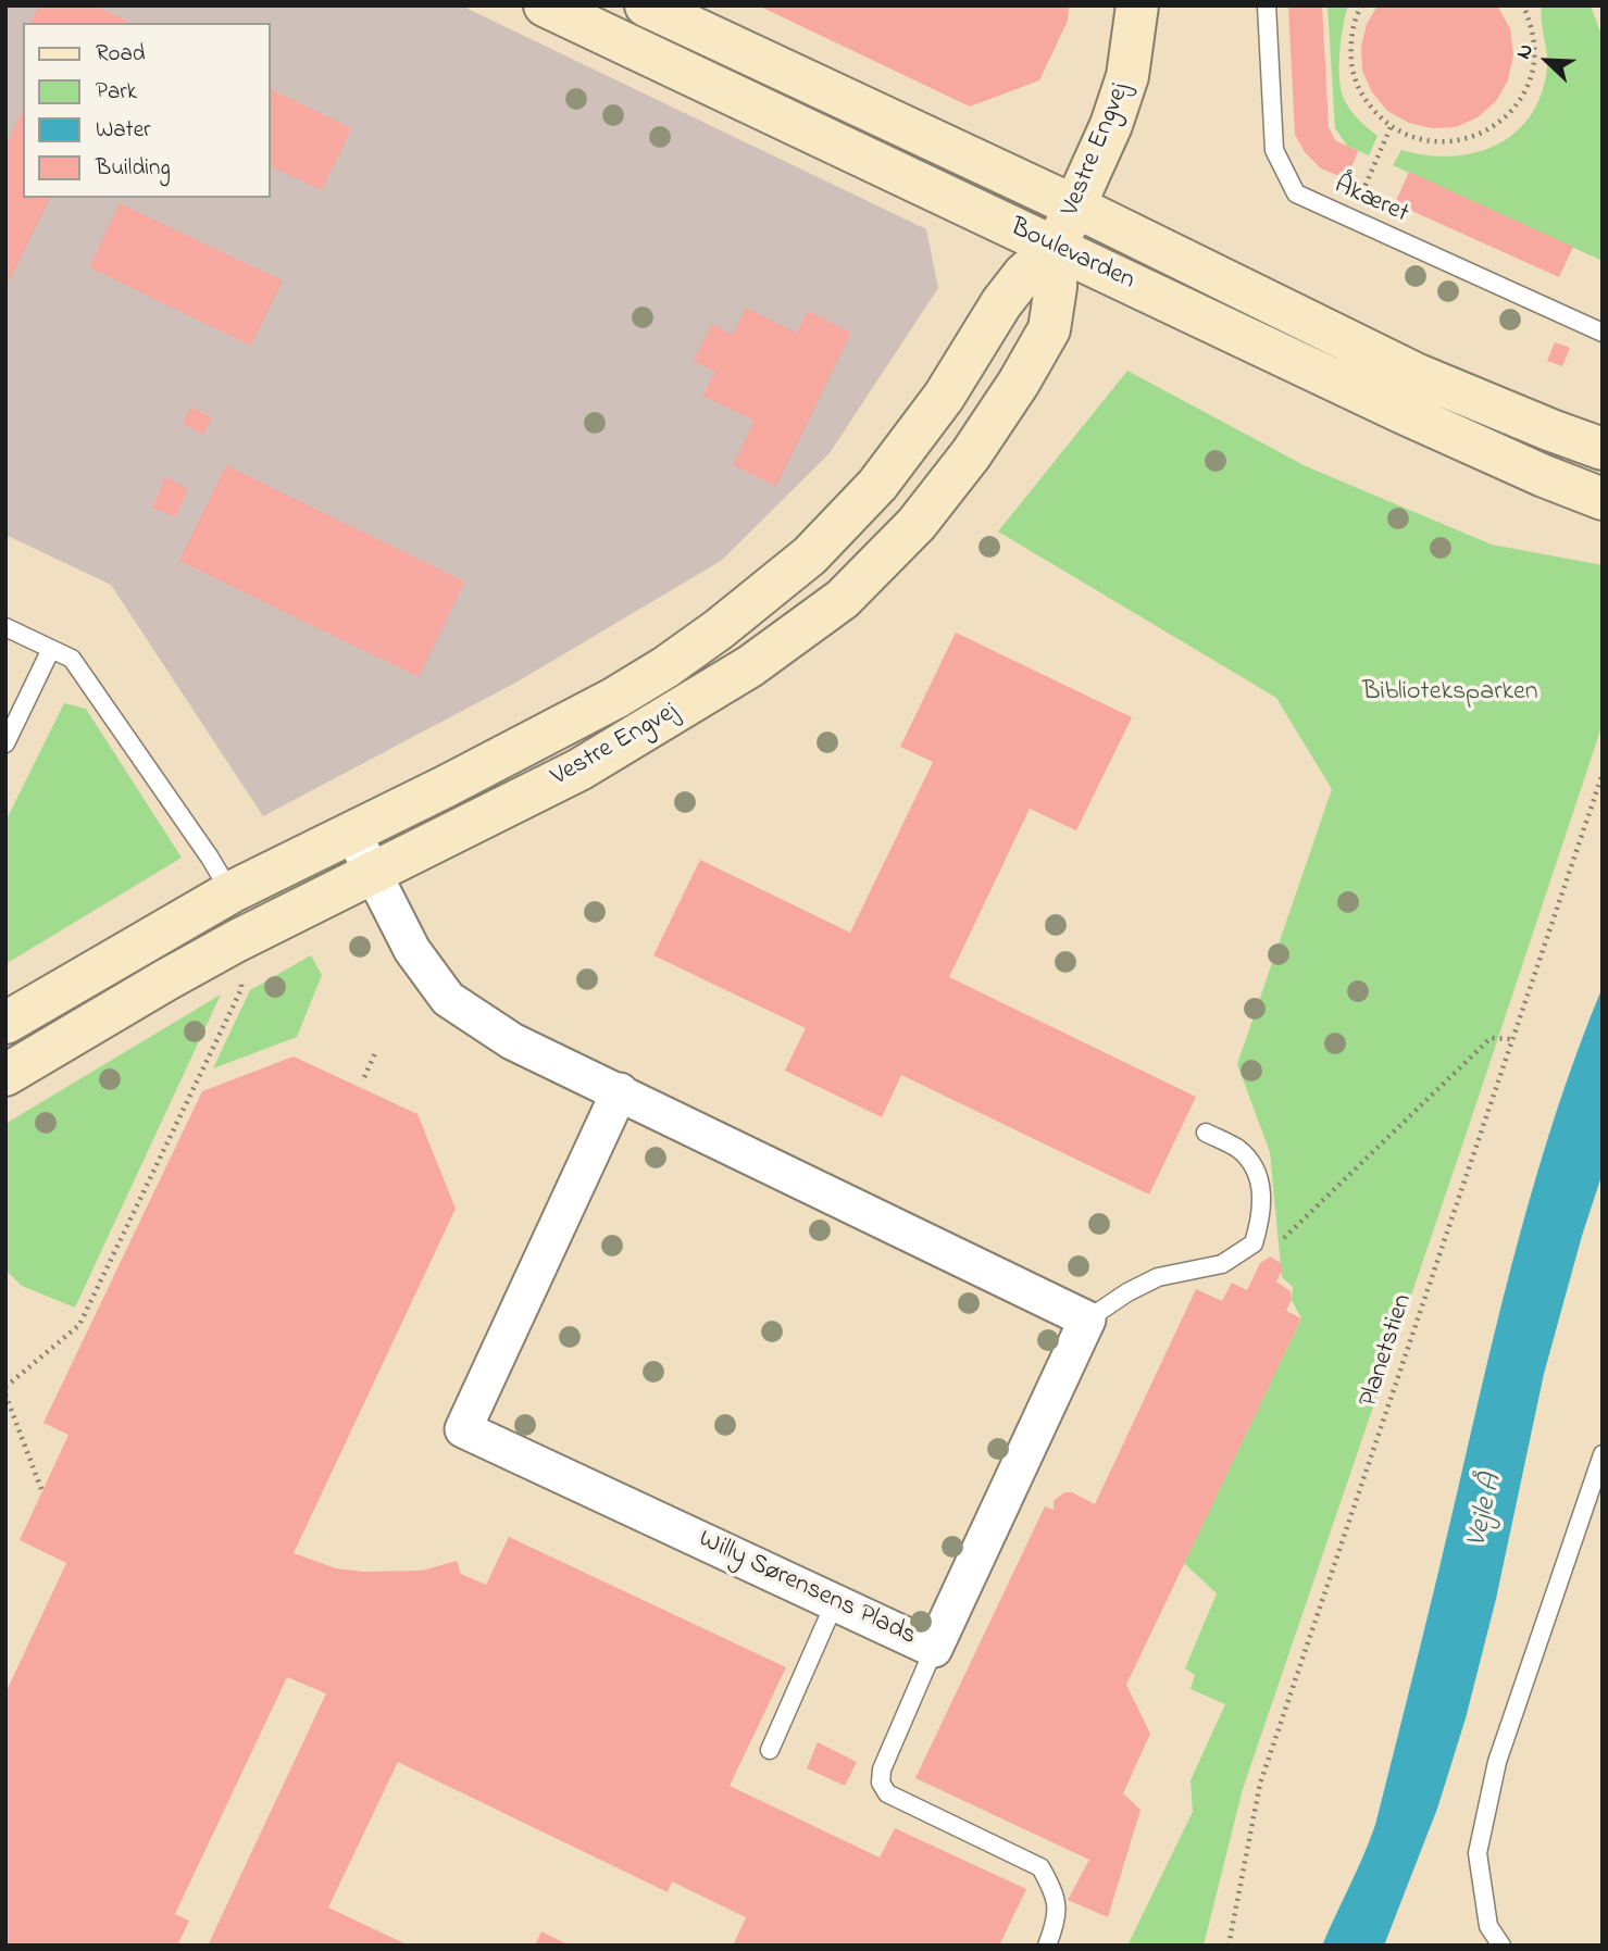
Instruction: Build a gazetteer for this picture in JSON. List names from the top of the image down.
{
  "streets": {
    "street": ["Vestre Engvej", "Boulevarden", "Willy Sørensens Plads"],
    "lane": ["Åkæret"],
    "path": ["Planetstien"]
  },
  "crossings": [
    ["Vestre Engvej", "Boulevarden"]
  ],
  "water": ["Vejle Å"],
  "parks": ["Biblioteksparken"],
  "legend": [
    "Road",
    "Park",
    "Water",
    "Building"
  ],
  "north": "top left"
}
